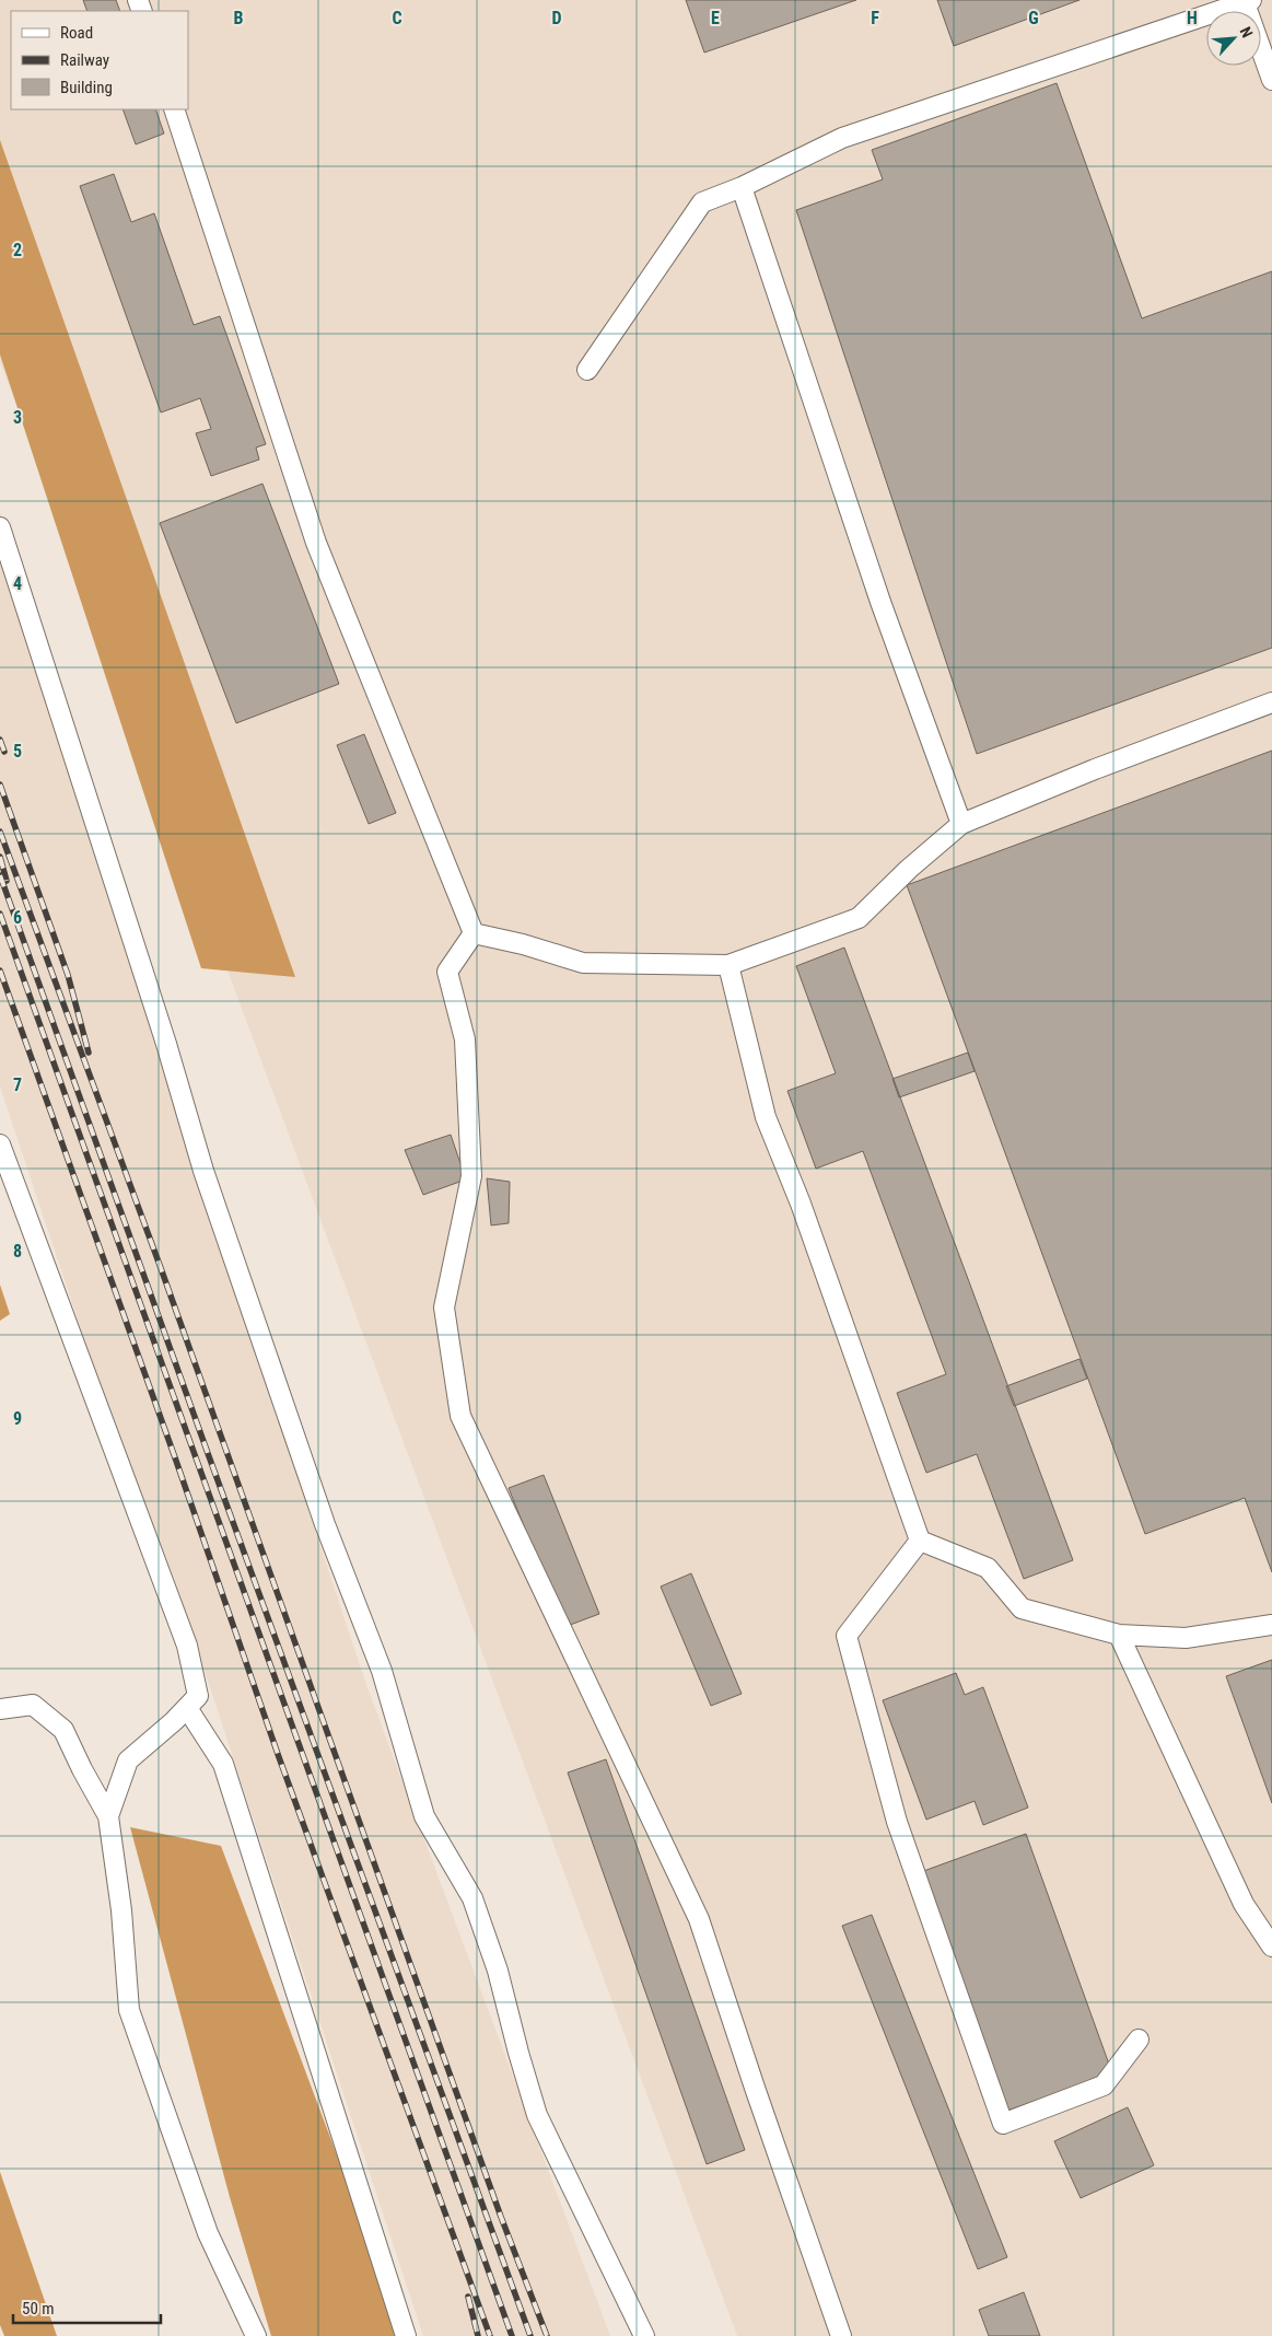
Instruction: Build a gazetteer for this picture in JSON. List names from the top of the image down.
{
  "legend": ["Road", "Railway", "Building"],
  "scale_bar": "50 m",
  "north": "top right",
  "grid": {
    "columns": [
      "B",
      "C",
      "D",
      "E",
      "F",
      "G",
      "H"
    ],
    "rows": [
      "2",
      "3",
      "4",
      "5",
      "6",
      "7",
      "8",
      "9"
    ]
  }
}
